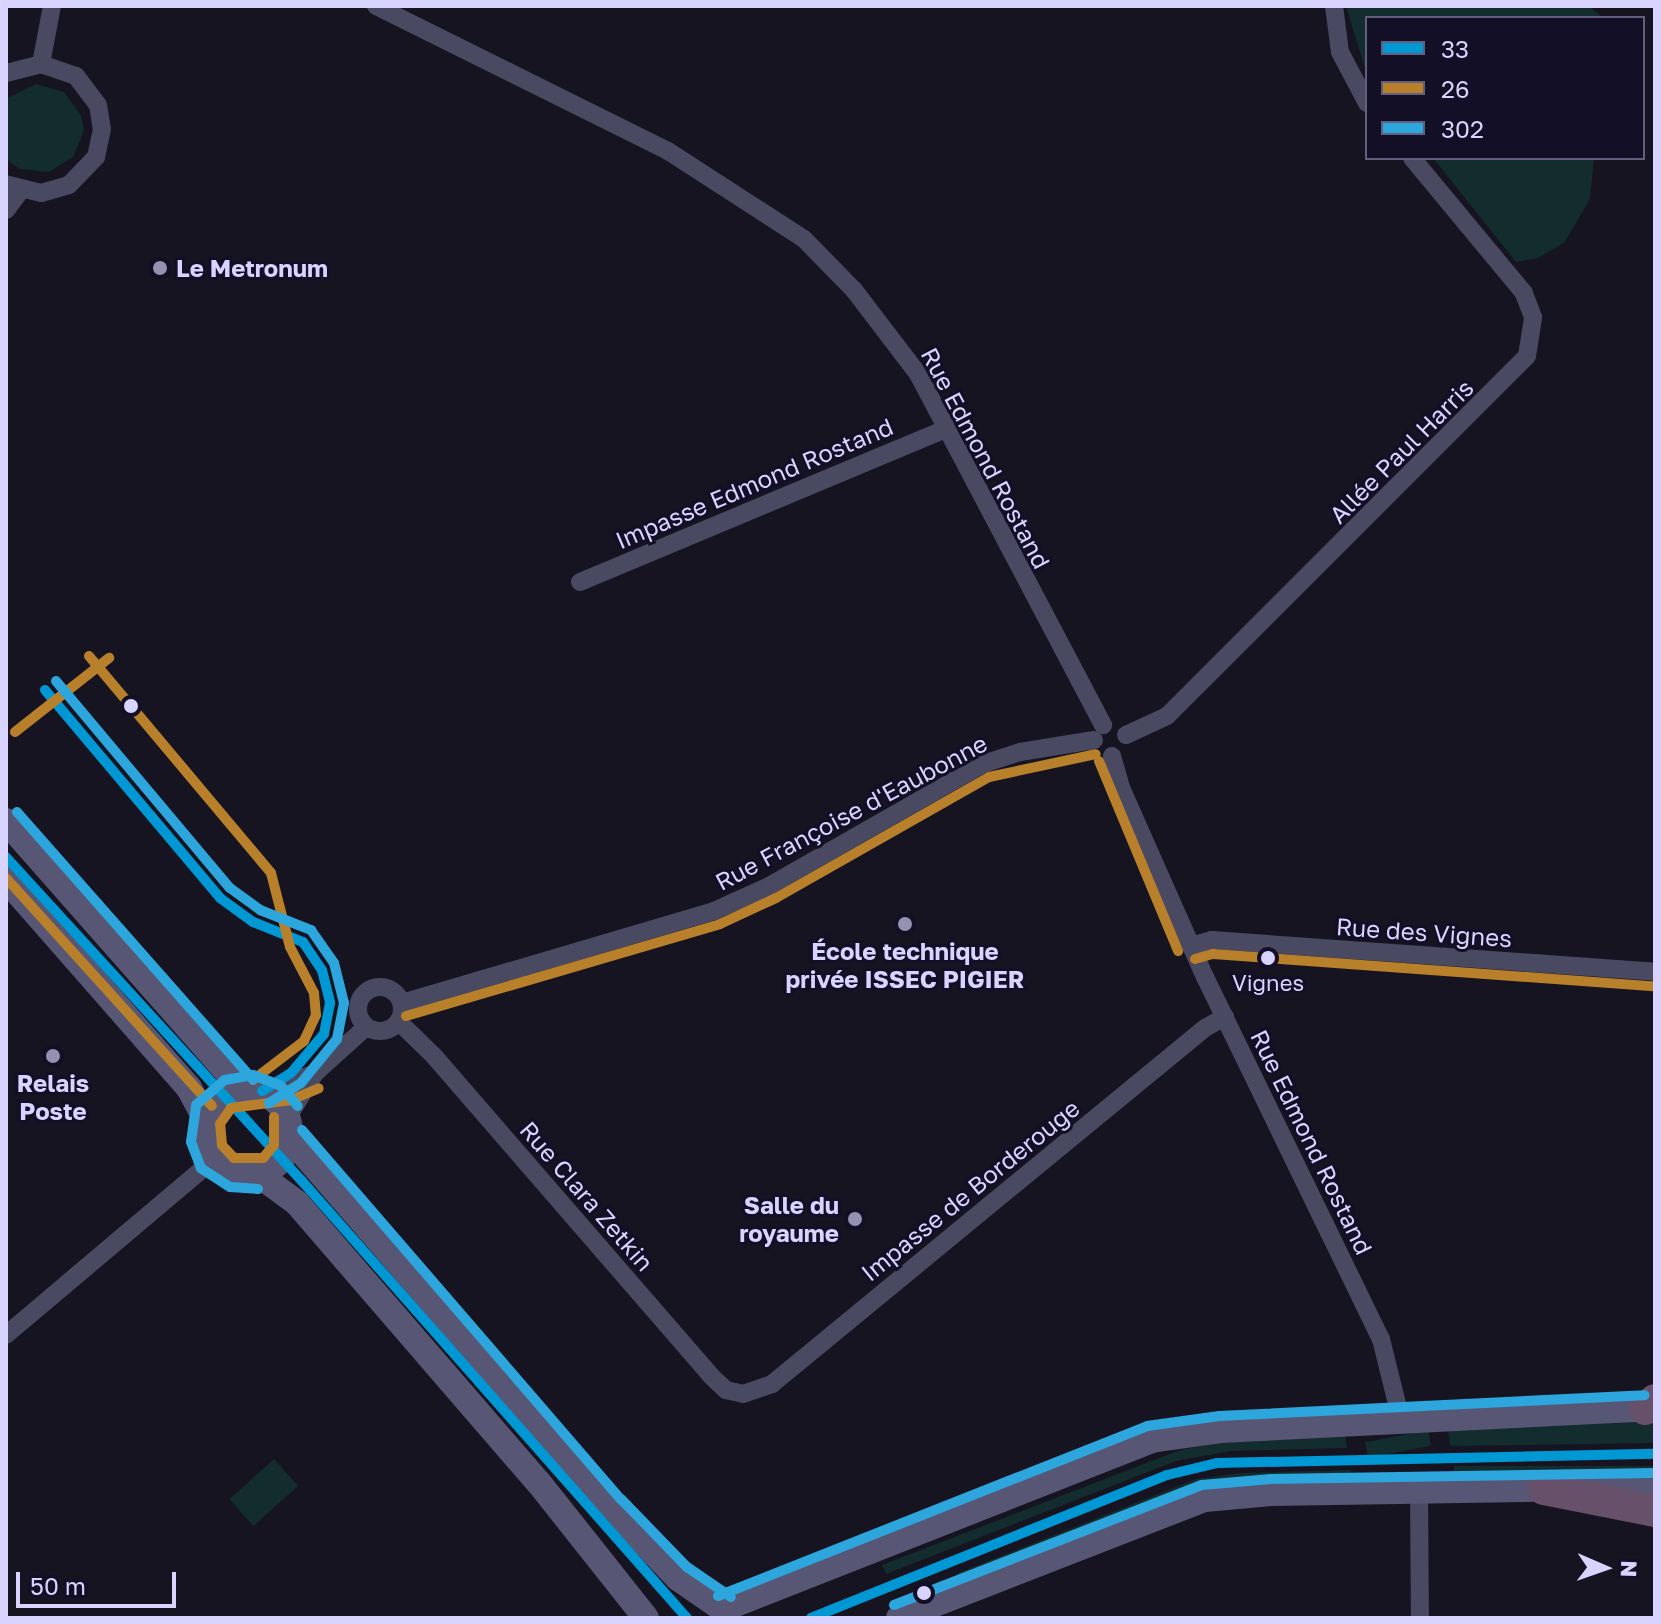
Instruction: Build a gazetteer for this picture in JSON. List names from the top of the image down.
{
  "streets": {
    "street": [
      "Allée Paul Harris",
      "Rue Edmond Rostand",
      "Impasse Edmond Rostand",
      "Rue Françoise d'Eaubonne",
      "Rue des Vignes",
      "Impasse de Borderouge",
      "Rue Clara Zetkin"
    ]
  },
  "crossings": [
    ["Allée Paul Harris", "Rue Edmond Rostand"],
    ["Allée Paul Harris", "Rue Françoise d'Eaubonne"],
    ["Rue Edmond Rostand", "Impasse Edmond Rostand"],
    ["Rue Edmond Rostand", "Rue Françoise d'Eaubonne"],
    ["Rue Edmond Rostand", "Rue des Vignes"],
    ["Rue Edmond Rostand", "Impasse de Borderouge"],
    ["Rue Françoise d'Eaubonne", "Rue Clara Zetkin"],
    ["Impasse de Borderouge", "Rue Clara Zetkin"]
  ],
  "places": [
    "Le Metronum",
    "École technique privée ISSEC PIGIER",
    "Vignes",
    "Relais Poste",
    "Salle du royaume"
  ],
  "lines": ["transit line 26", "transit line 302", "transit line 33"],
  "legend": ["33", "26", "302"],
  "scale_bar": "50 m",
  "north": "right"
}
